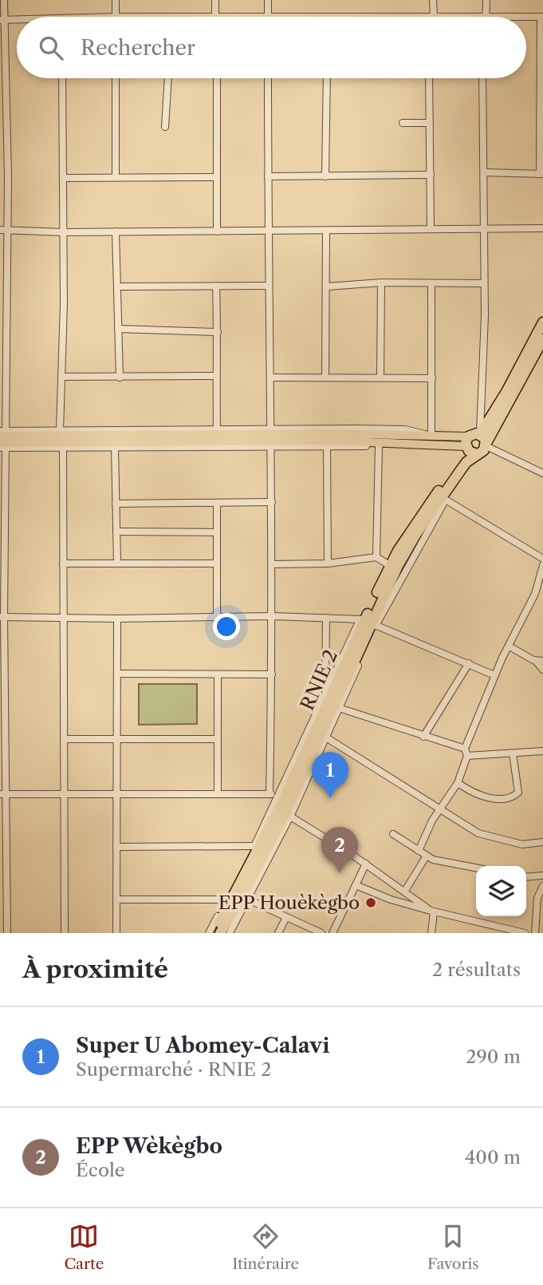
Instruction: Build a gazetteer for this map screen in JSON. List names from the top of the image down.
{
  "streets": {
    "highway": ["RNIE 2"]
  },
  "places": ["EPP Houèkègbo"],
  "page": {
    "search": "Rechercher",
    "pins": ["1", "2"],
    "heading": ["À proximité", "2 résultats"],
    "list": [
      {
        "mark": "1",
        "name": "Super U Abomey-Calavi",
        "note": "Supermarché · RNIE 2",
        "value": "290 m"
      },
      {
        "mark": "2",
        "name": "EPP Wèkègbo",
        "note": "École",
        "value": "400 m"
      }
    ],
    "nav": ["Carte", "Itinéraire", "Favoris"]
  }
}
